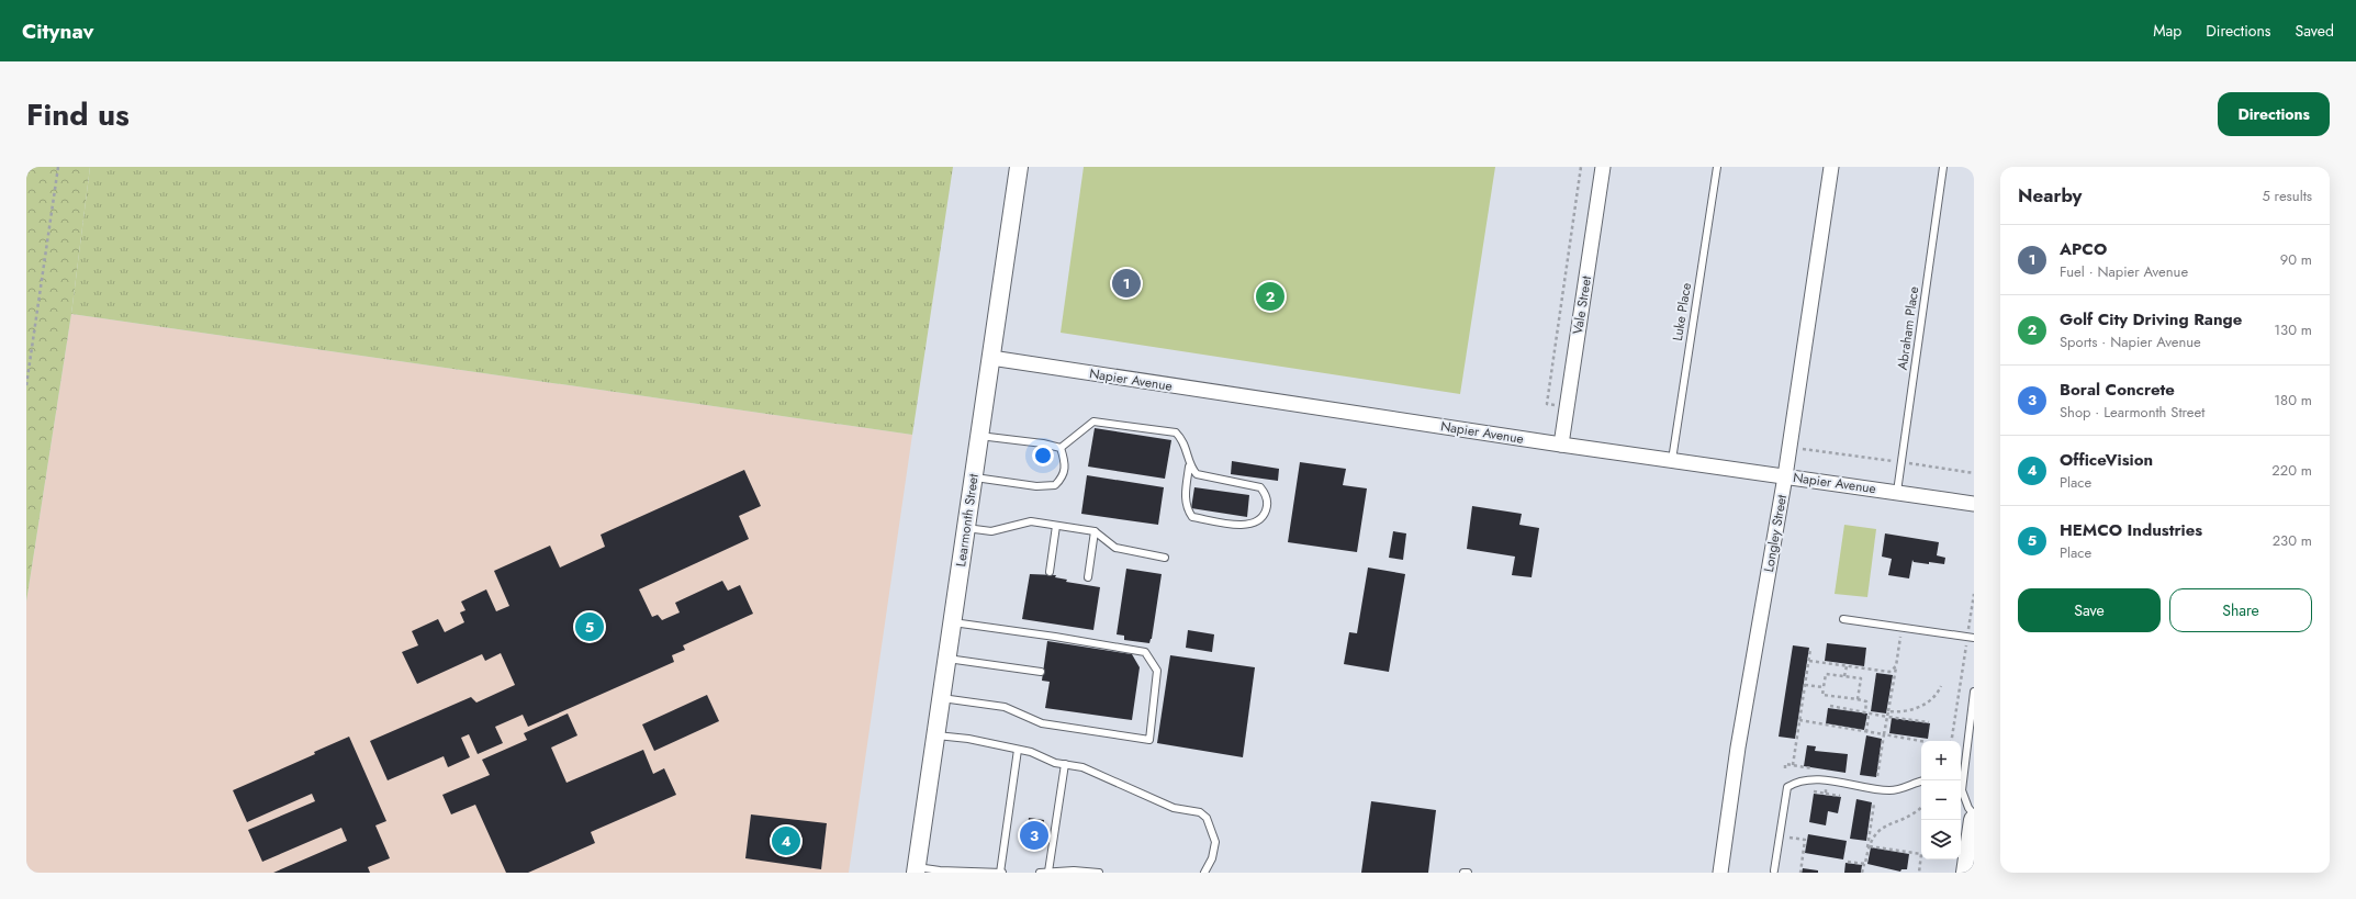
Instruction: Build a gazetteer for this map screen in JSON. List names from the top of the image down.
{
  "streets": {
    "street": [
      "Vale Street",
      "Napier Avenue",
      "Learmonth Street",
      "Longley Street"
    ],
    "lane": ["Luke Place", "Abraham Place"]
  },
  "crossings": [
    ["Vale Street", "Napier Avenue"],
    ["Luke Place", "Napier Avenue"],
    ["Abraham Place", "Napier Avenue"],
    ["Napier Avenue", "Learmonth Street"],
    ["Napier Avenue", "Longley Street"]
  ],
  "page": {
    "header": "Citynav",
    "nav": ["Map", "Directions", "Saved"],
    "title": "Find us",
    "buttons": [
      "Directions",
      ["Save", "Share"]
    ],
    "heading": ["Nearby", "5 results"],
    "list": [
      {
        "mark": "1",
        "name": "APCO",
        "note": "Fuel · Napier Avenue",
        "value": "90 m"
      },
      {
        "mark": "2",
        "name": "Golf City Driving Range",
        "note": "Sports · Napier Avenue",
        "value": "130 m"
      },
      {
        "mark": "3",
        "name": "Boral Concrete",
        "note": "Shop · Learmonth Street",
        "value": "180 m"
      },
      {
        "mark": "4",
        "name": "OfficeVision",
        "note": "Place",
        "value": "220 m"
      },
      {
        "mark": "5",
        "name": "HEMCO Industries",
        "note": "Place",
        "value": "230 m"
      }
    ],
    "pins": [
      "1",
      "2",
      "5",
      "3",
      "4"
    ],
    "map_buttons": ["+", "−"]
  }
}
